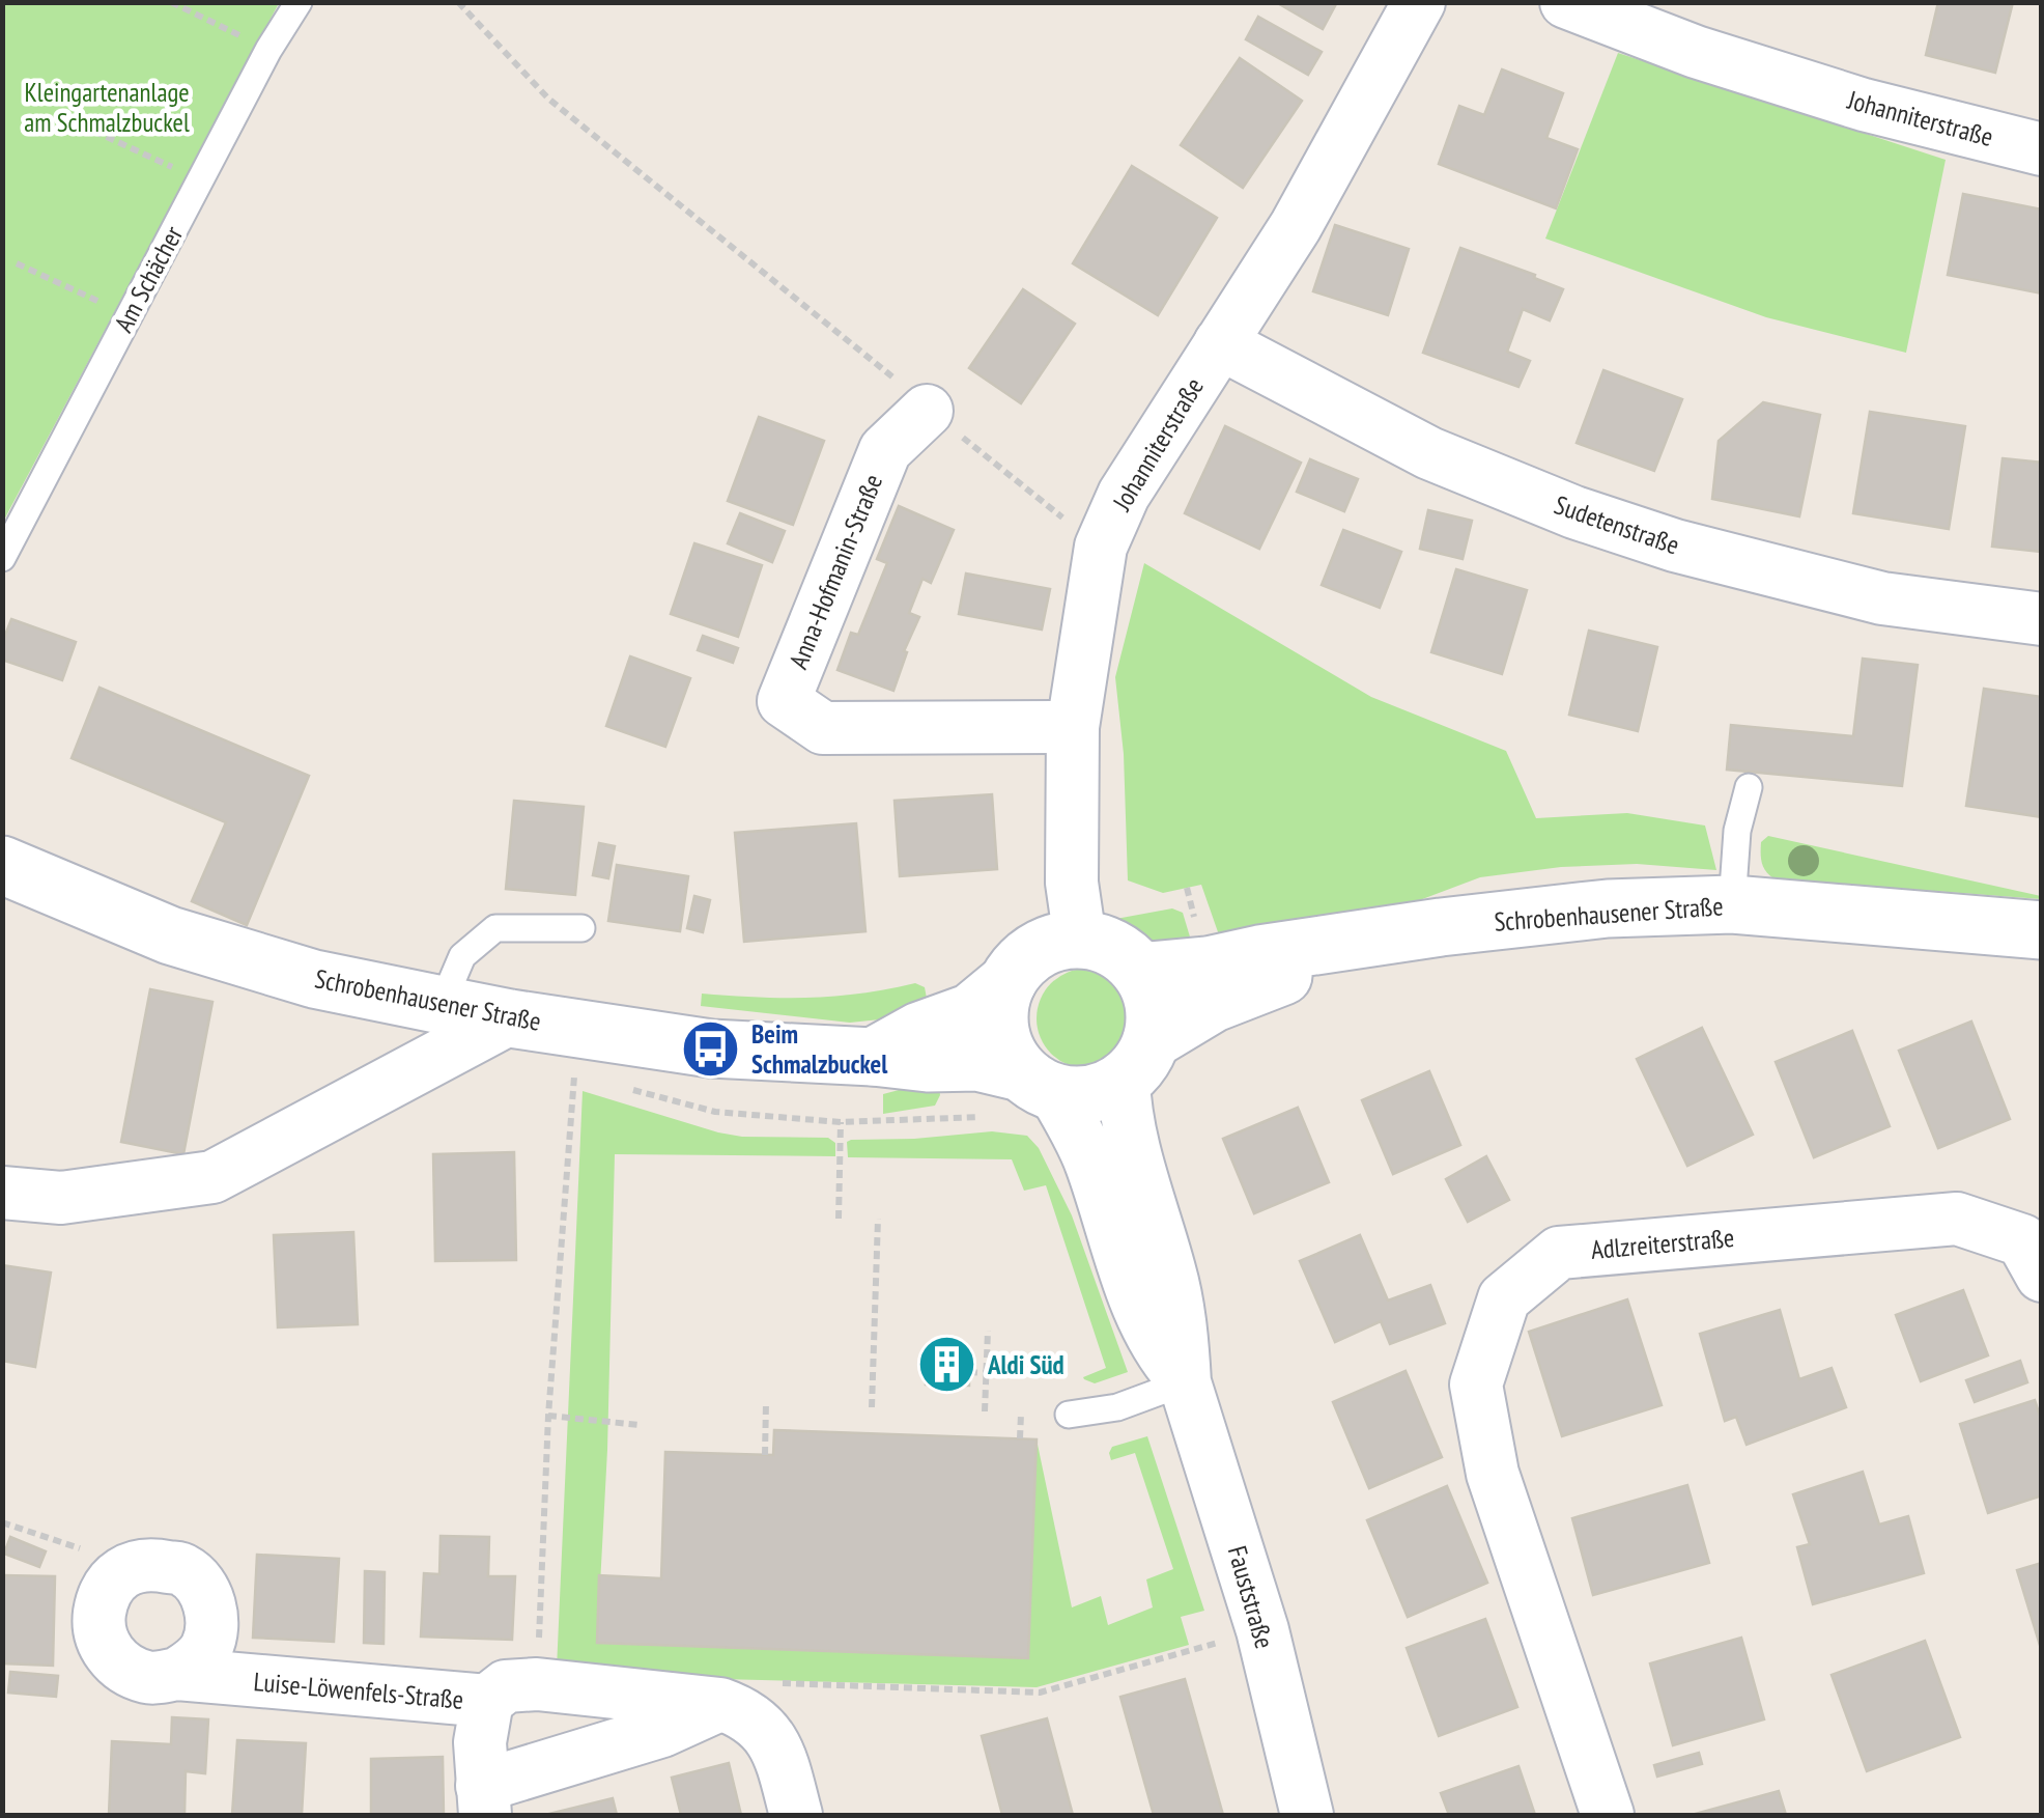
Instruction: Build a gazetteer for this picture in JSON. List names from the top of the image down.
{
  "streets": {
    "street": [
      "Johanniterstraße",
      "Sudetenstraße",
      "Anna-Hofmanin-Straße",
      "Schrobenhausener Straße",
      "Adlzreiterstraße",
      "Fauststraße",
      "Luise-Löwenfels-Straße"
    ],
    "lane": ["Am Schächer"]
  },
  "crossings": [
    ["Johanniterstraße", "Sudetenstraße"],
    ["Johanniterstraße", "Anna-Hofmanin-Straße"],
    ["Johanniterstraße", "Schrobenhausener Straße"],
    ["Johanniterstraße", "Fauststraße"],
    ["Schrobenhausener Straße", "Fauststraße"]
  ],
  "parks": ["Kleingartenanlage am Schmalzbuckel"],
  "places": {
    "bus stop": ["Beim Schmalzbuckel"],
    "building": ["Aldi Süd"]
  }
}
